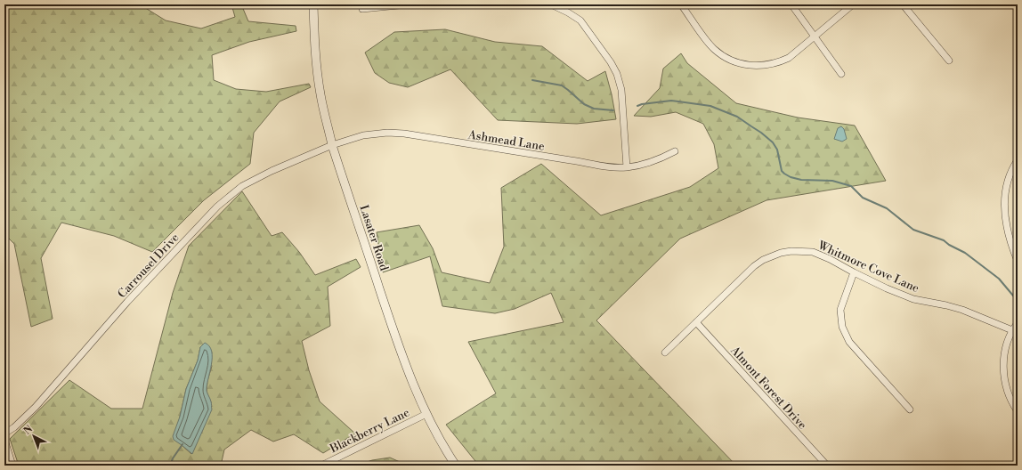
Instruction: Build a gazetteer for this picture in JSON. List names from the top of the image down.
{
  "streets": {
    "street": [
      "Ashmead Lane",
      "Lasater Road",
      "Carrousel Drive",
      "Whitmore Cove Lane",
      "Almont Forest Drive",
      "Blackberry Lane"
    ]
  },
  "crossings": [
    ["Ashmead Lane", "Lasater Road"],
    ["Ashmead Lane", "Carrousel Drive"],
    ["Lasater Road", "Carrousel Drive"],
    ["Lasater Road", "Blackberry Lane"],
    ["Whitmore Cove Lane", "Almont Forest Drive"]
  ],
  "north": "top left"
}
